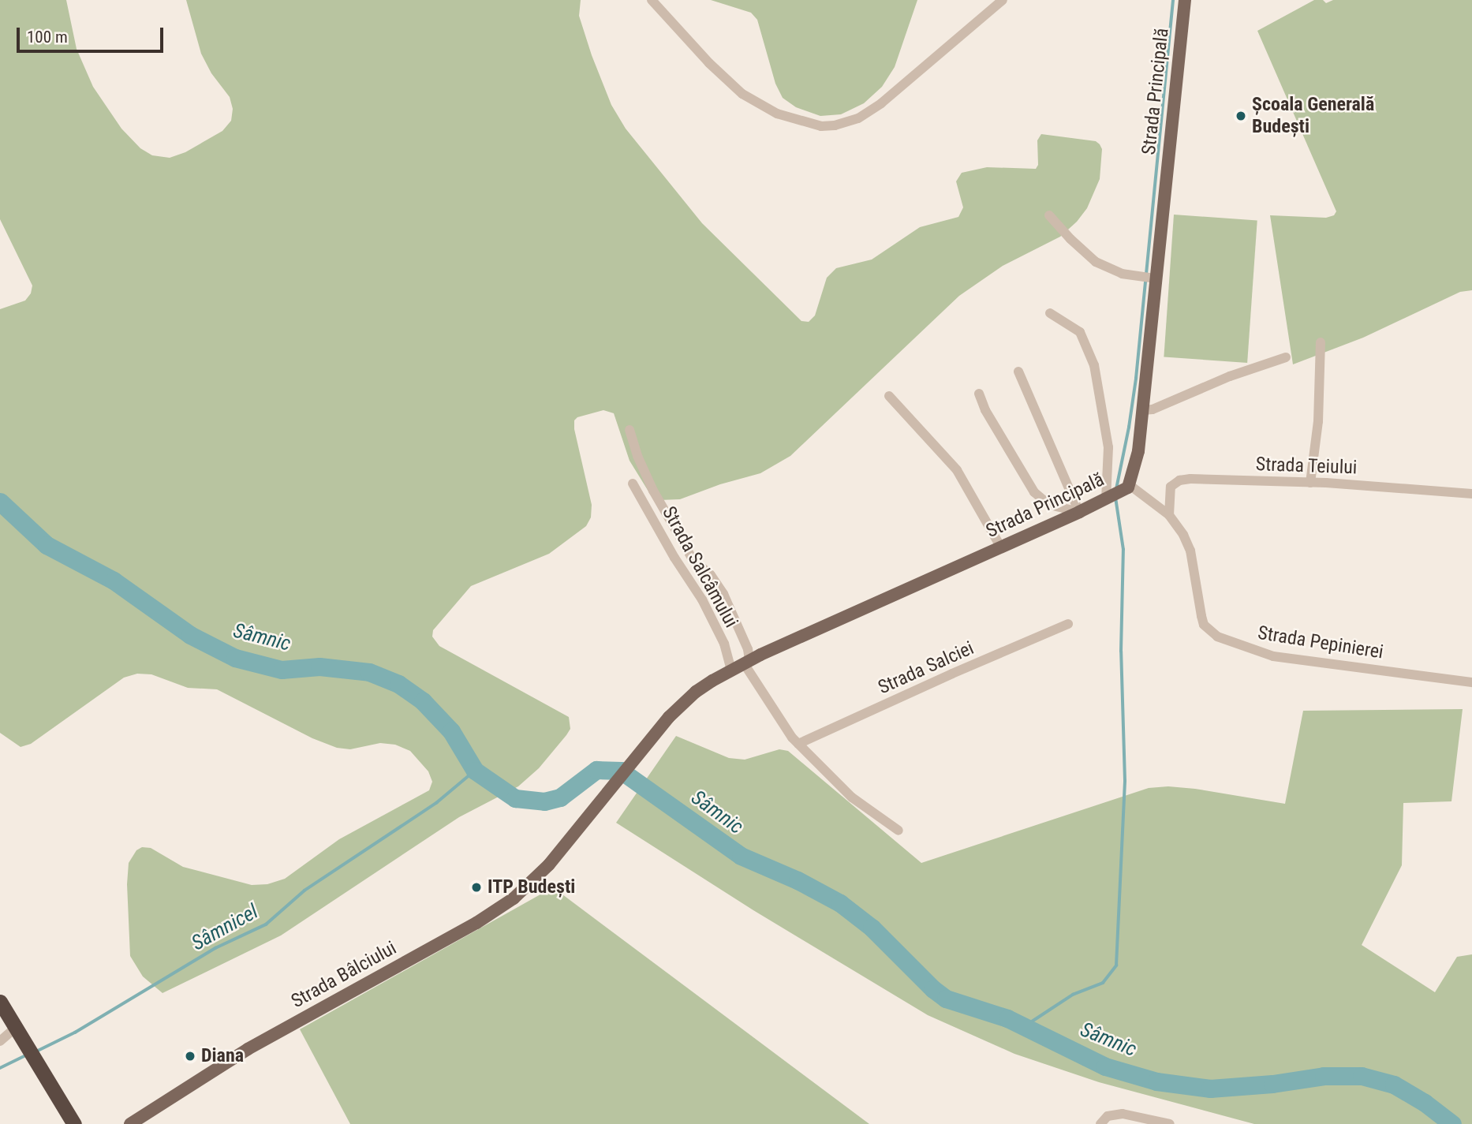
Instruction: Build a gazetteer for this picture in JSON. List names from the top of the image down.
{
  "streets": {
    "main road": ["Strada Principală", "Strada Bâlciului"],
    "street": [
      "Strada Teiului",
      "Strada Salcâmului",
      "Strada Pepinierei",
      "Strada Salciei"
    ]
  },
  "crossings": [
    ["Strada Principală", "Strada Salcâmului"],
    ["Strada Principală", "Strada Pepinierei"],
    ["Strada Principală", "Strada Bâlciului"],
    ["Strada Teiului", "Strada Pepinierei"]
  ],
  "water": ["Sâmnic", "Sâmnicel"],
  "places": ["Școala Generală Budești", "ITP Budești", "Diana"],
  "scale_bar": "100 m"
}
